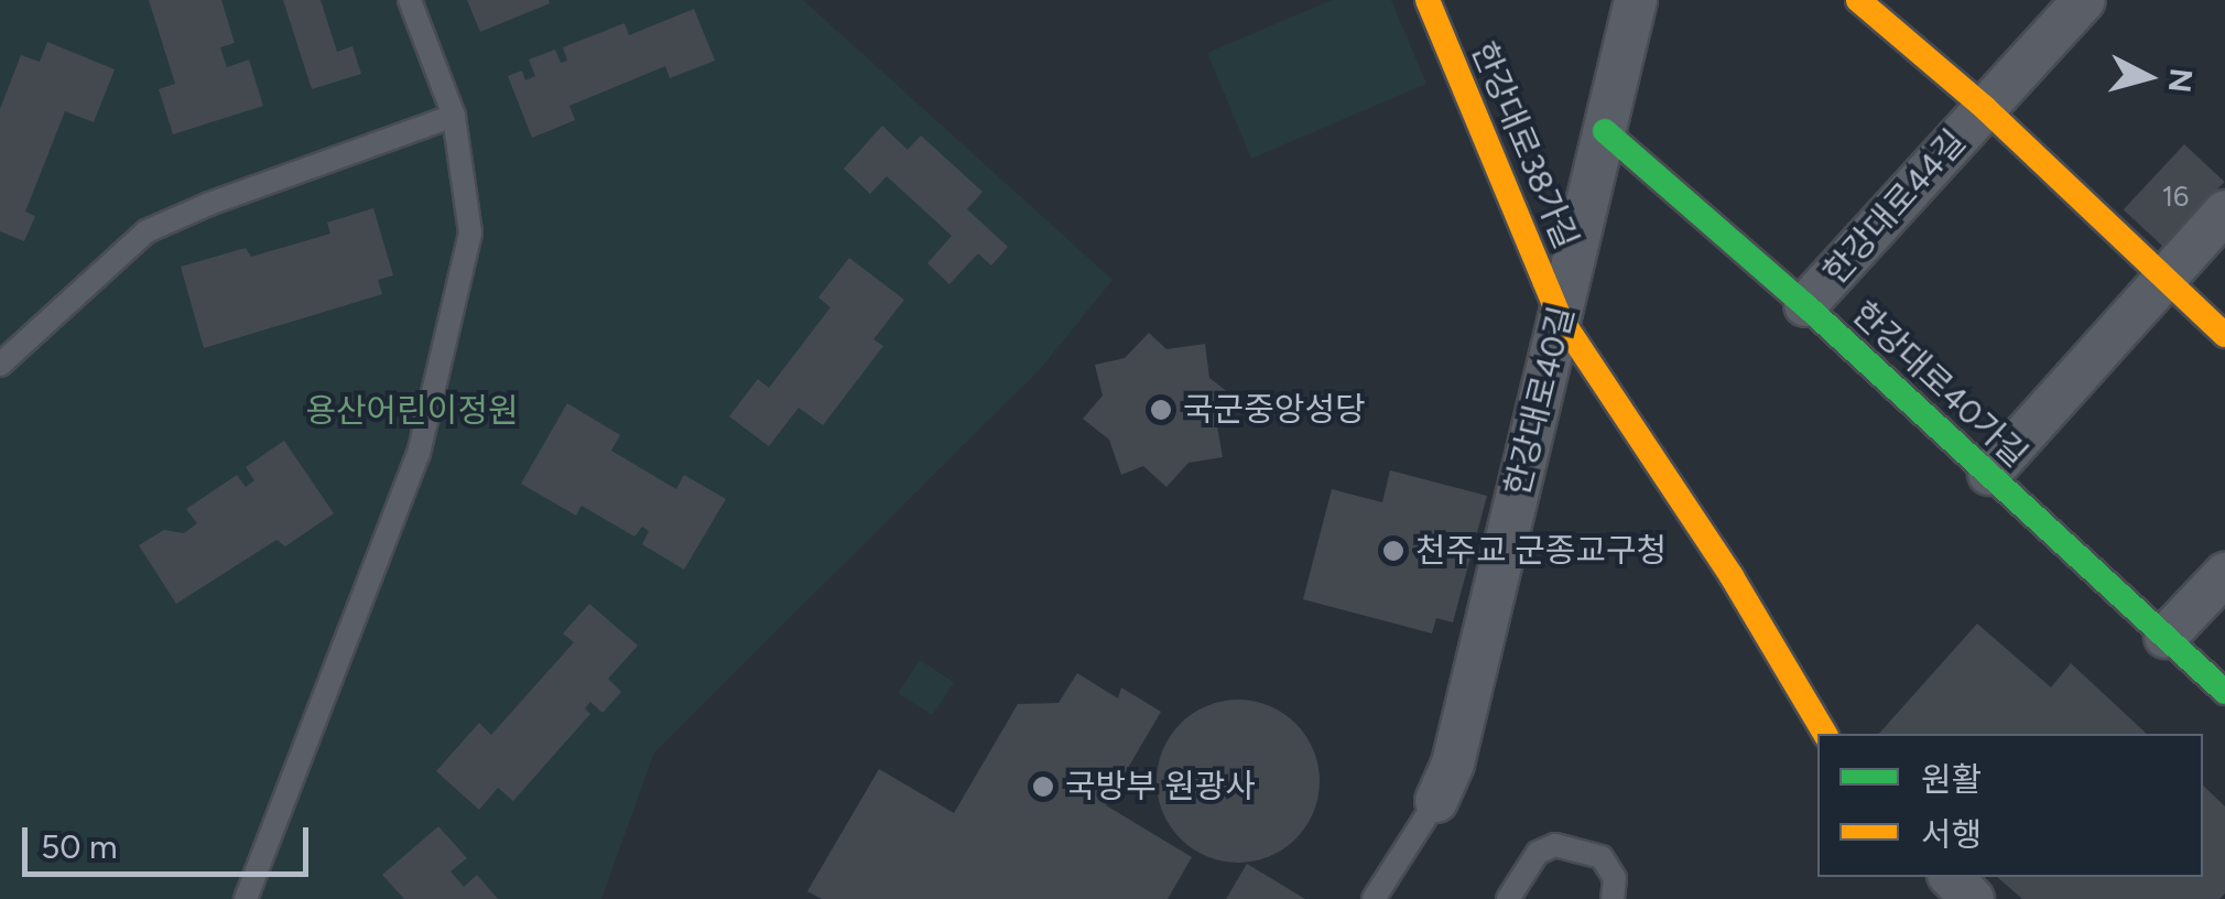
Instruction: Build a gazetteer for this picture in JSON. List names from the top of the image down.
{
  "streets": {
    "street": [
      "한강대로38가길",
      "한강대로44길",
      "한강대로40가길",
      "한강대로40길"
    ]
  },
  "crossings": [
    ["한강대로38가길", "한강대로40길"],
    ["한강대로44길", "한강대로40가길"],
    ["한강대로40가길", "한강대로40길"]
  ],
  "parks": ["용산어린이정원"],
  "places": ["국군중앙성당", "천주교 군종교구청", "국방부 원광사"],
  "house_numbers": ["16"],
  "legend": ["원활", "서행"],
  "scale_bar": "50 m",
  "north": "right"
}
